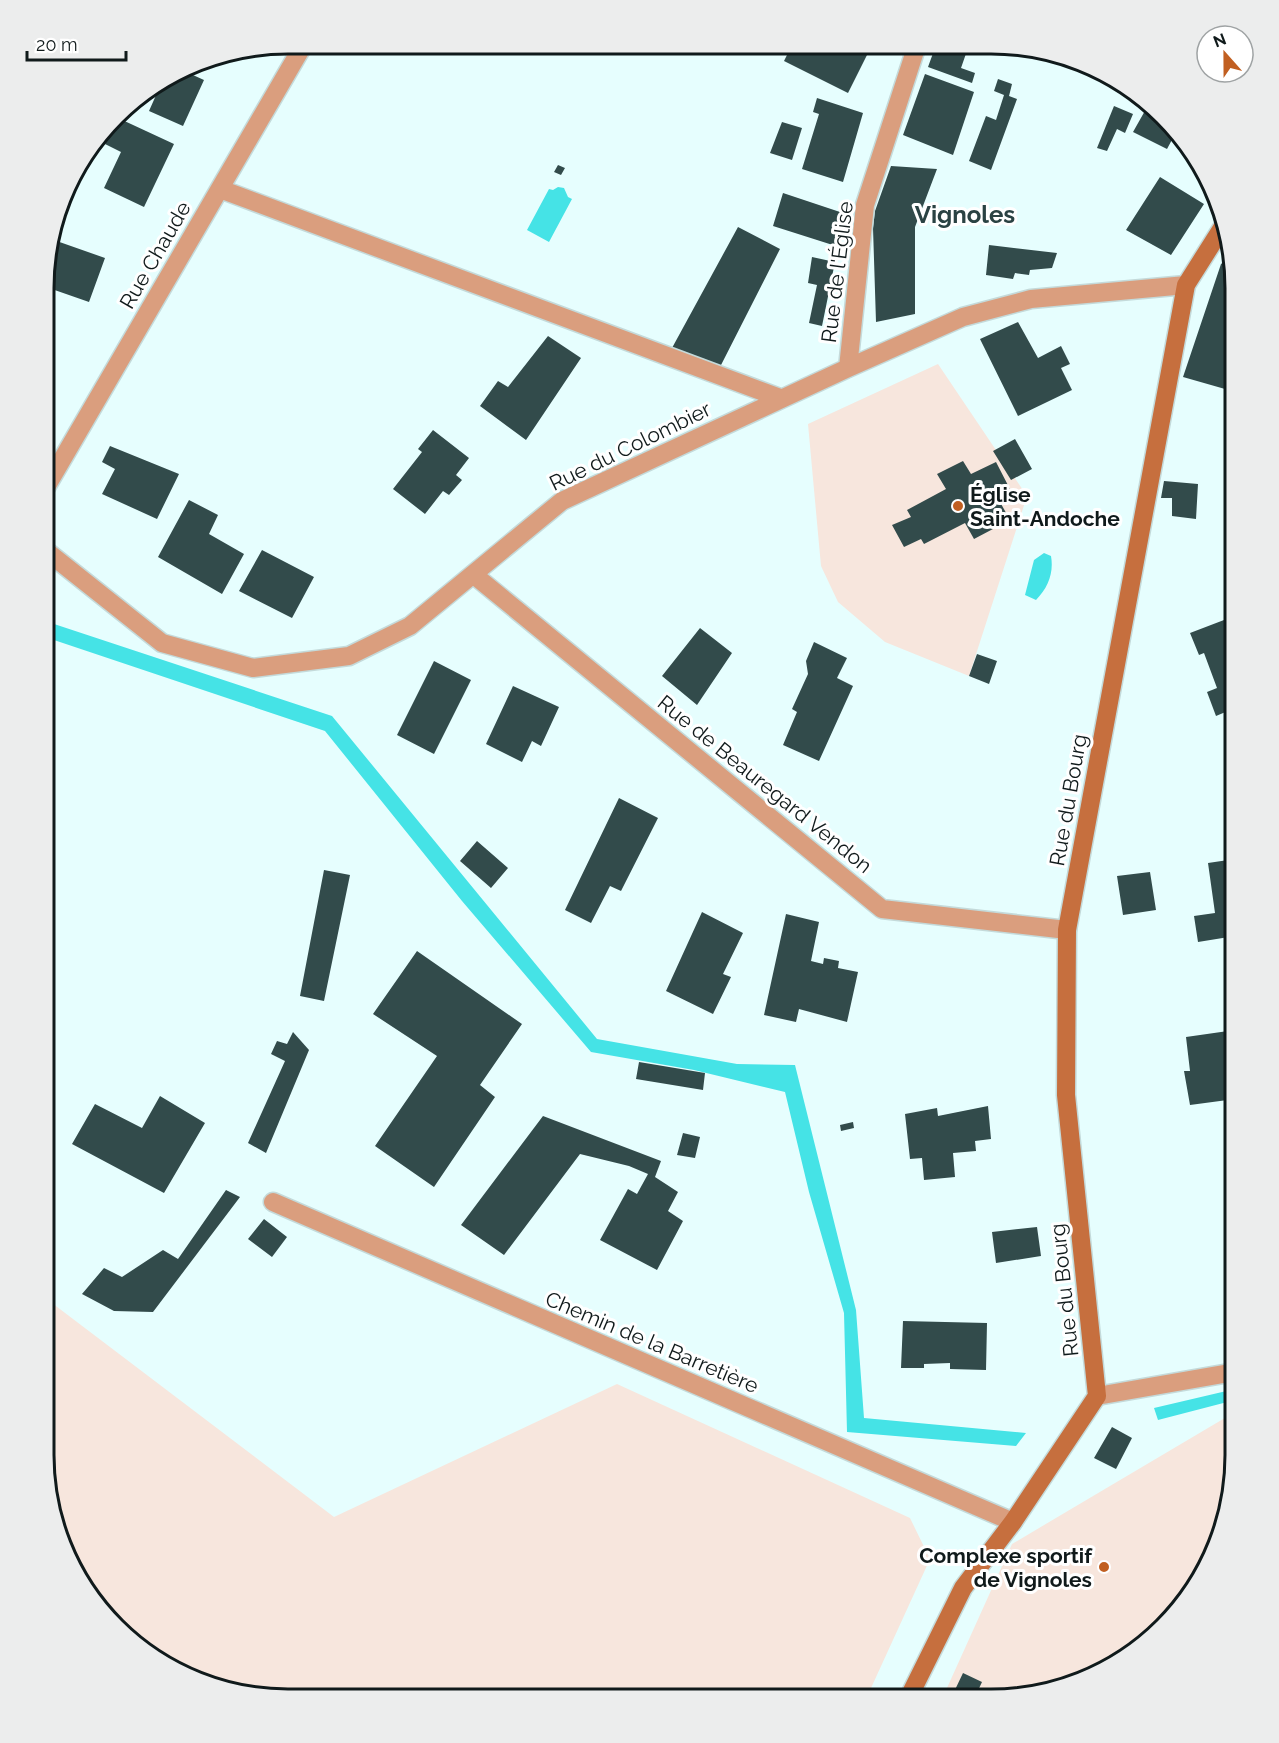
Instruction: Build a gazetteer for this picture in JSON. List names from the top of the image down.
{
  "streets": {
    "street": [
      "Rue Chaude",
      "Rue de l'Église",
      "Rue du Colombier",
      "Rue de Beauregard Vendon",
      "Rue du Bourg",
      "Chemin de la Barretière"
    ]
  },
  "crossings": [
    ["Rue de l'Église", "Rue du Colombier"],
    ["Rue du Colombier", "Rue de Beauregard Vendon"],
    ["Rue du Colombier", "Rue du Bourg"],
    ["Rue de Beauregard Vendon", "Rue du Bourg"]
  ],
  "districts": ["Vignoles"],
  "places": ["Église Saint-Andoche", "Complexe sportif de Vignoles"],
  "scale_bar": "20 m",
  "north": "top"
}
